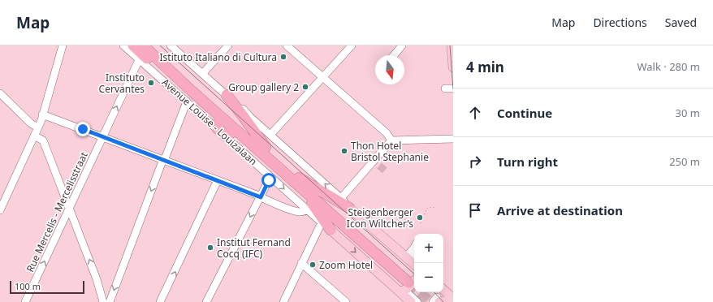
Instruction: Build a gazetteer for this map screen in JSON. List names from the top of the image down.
{
  "streets": {
    "highway": ["Avenue Louise - Louizalaan"],
    "street": ["Rue Mercelis - Mercelisstraat"]
  },
  "crossings": [
    ["Avenue Louise - Louizalaan", "Rue Mercelis - Mercelisstraat"]
  ],
  "places": [
    "Istituto Italiano di Cultura",
    "Instituto Cervantes",
    "Group gallery 2",
    "Thon Hotel Bristol Stephanie",
    "Steigenberger Icon Wiltcher’s",
    "Institut Fernand Cocq (IFC)",
    "Zoom Hotel"
  ],
  "scale_bar": "100 m",
  "north": "bottom",
  "page": {
    "header": "Map",
    "nav": ["Map", "Directions", "Saved"],
    "heading": ["4 min", "Walk · 280 m"],
    "list": [
      ["Continue", "30 m"],
      ["Turn right", "250 m"],
      "Arrive at destination"
    ],
    "map_buttons": ["+", "−"],
    "scale": "100 m"
  }
}
